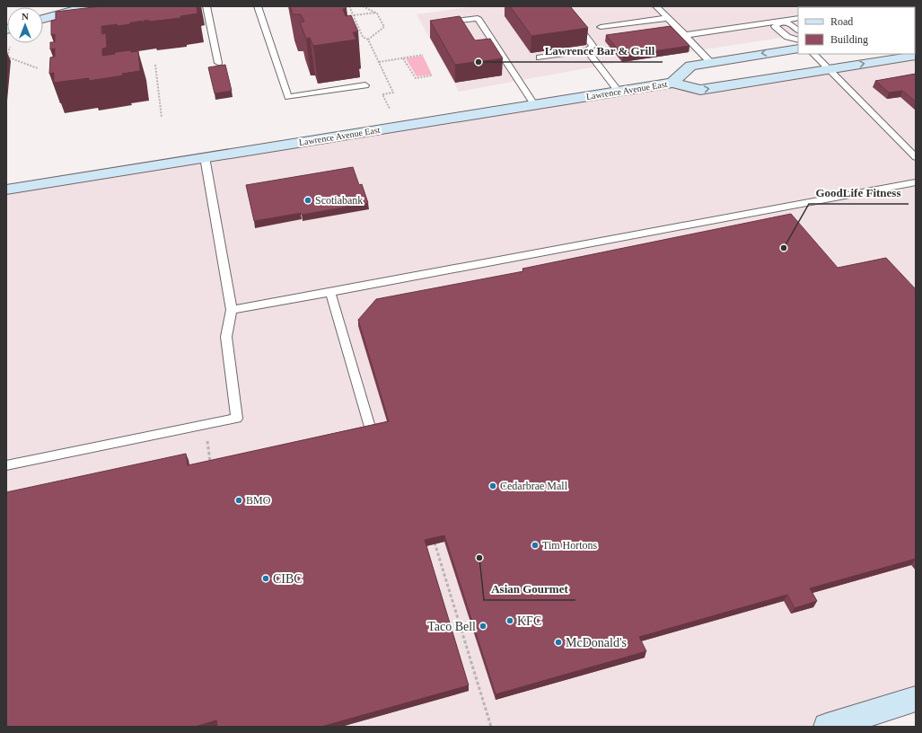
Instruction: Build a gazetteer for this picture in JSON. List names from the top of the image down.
{
  "streets": {
    "main road": ["Lawrence Avenue East"]
  },
  "places": [
    "Lawrence Bar & Grill",
    "Scotiabank",
    "GoodLife Fitness",
    "Cedarbrae Mall",
    "BMO",
    "Tim Hortons",
    "Asian Gourmet",
    "CIBC",
    "KFC",
    "Taco Bell",
    "McDonald's"
  ],
  "legend": ["Road", "Building"],
  "north": "top"
}
